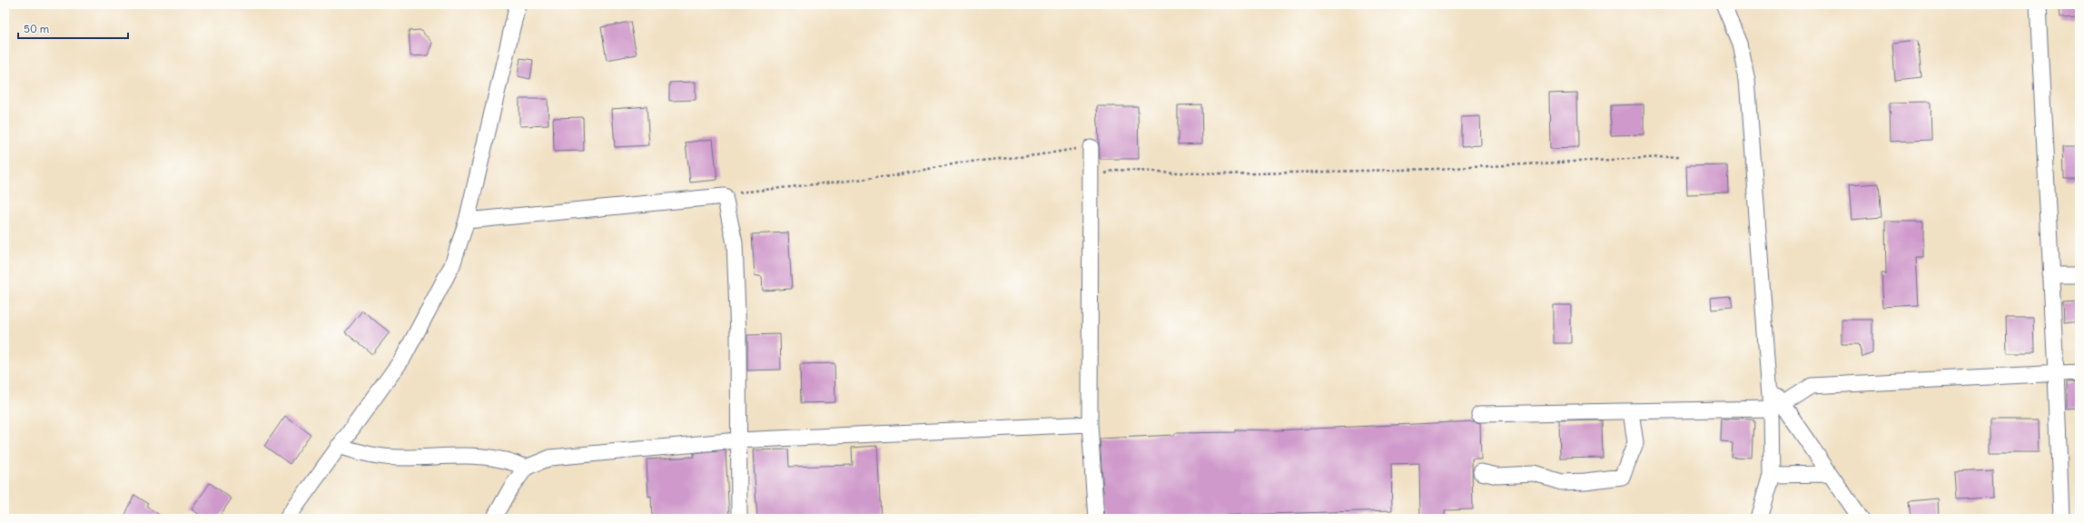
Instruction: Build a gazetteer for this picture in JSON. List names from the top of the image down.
{
  "scale_bar": "50 m"
}
